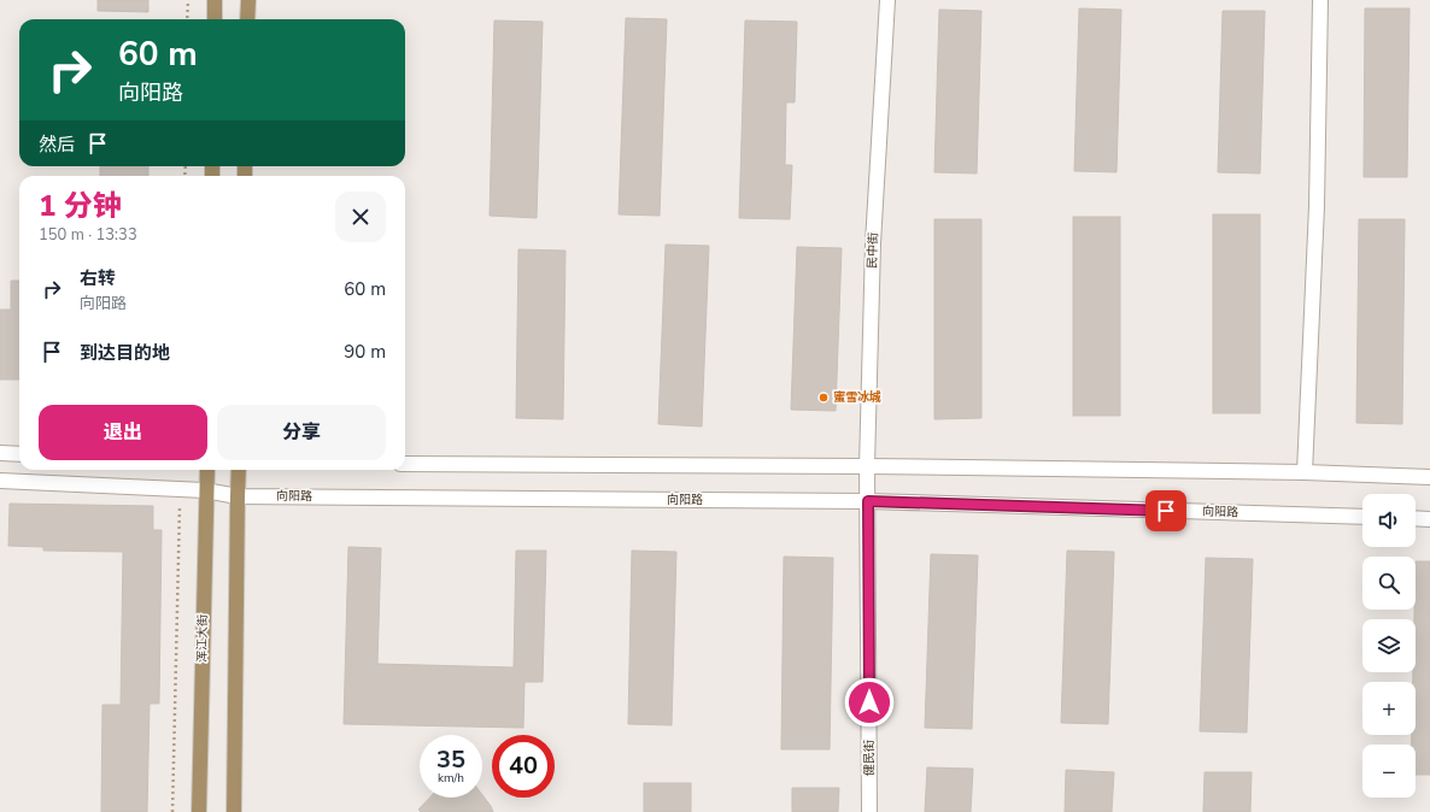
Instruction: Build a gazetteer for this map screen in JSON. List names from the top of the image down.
{
  "streets": {
    "main road": [
      "民中街",
      "向阳路",
      "浑江大街",
      "健民街"
    ]
  },
  "crossings": [
    ["民中街", "向阳路"],
    ["民中街", "健民街"],
    ["向阳路", "浑江大街"],
    ["向阳路", "健民街"]
  ],
  "places": ["蜜雪冰城"],
  "page": {
    "turn": ["60 m", "向阳路"],
    "then": "然后",
    "heading": ["1 分钟", "150 m · 13:33"],
    "list": [
      {
        "name": "右转",
        "note": "向阳路",
        "value": "60 m"
      },
      {
        "name": "到达目的地",
        "value": "90 m"
      }
    ],
    "buttons": ["退出", "分享"],
    "map_buttons": ["+", "−"],
    "speed": "35 km/h",
    "limit": "40"
  }
}
